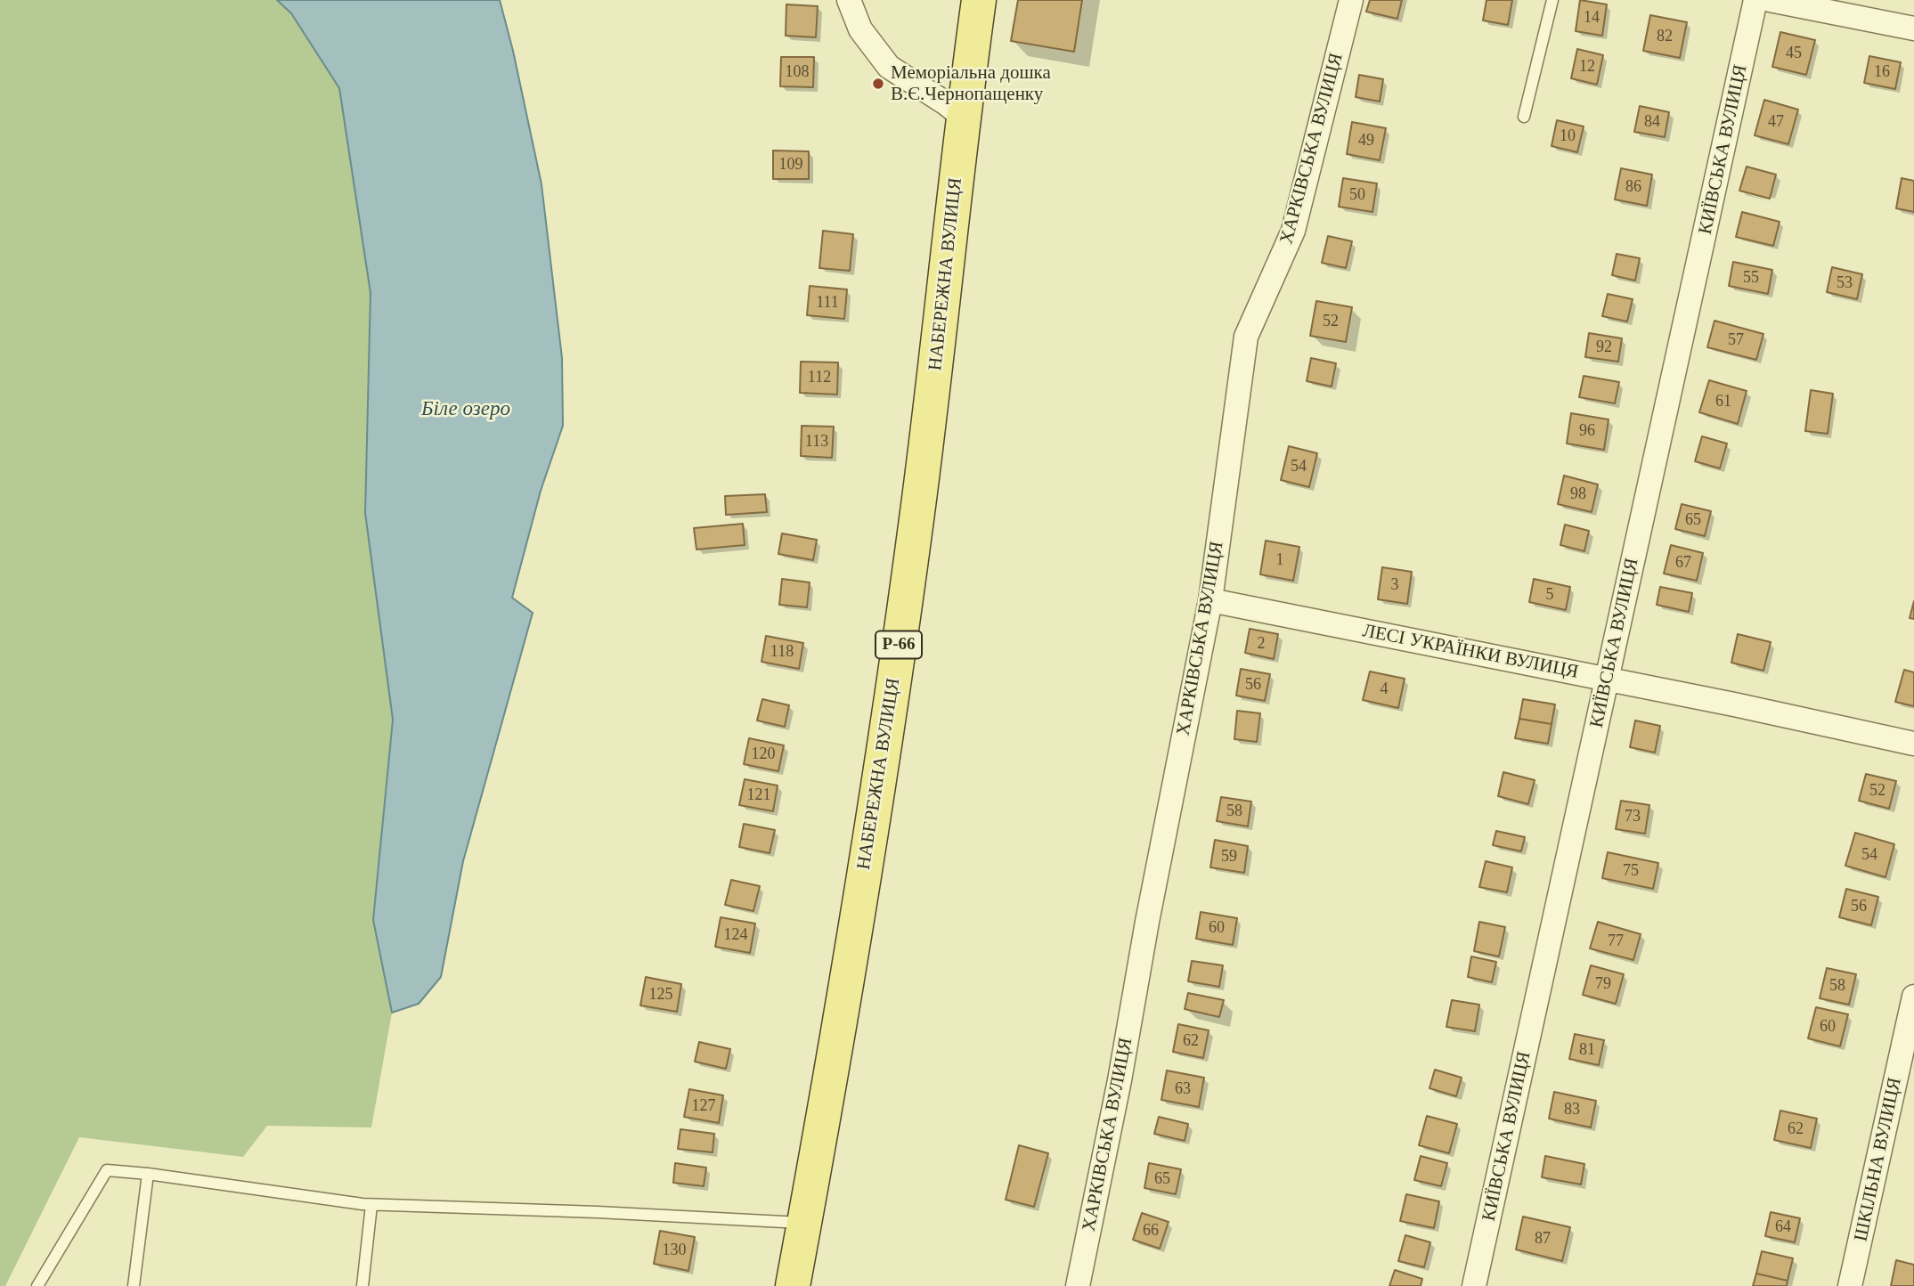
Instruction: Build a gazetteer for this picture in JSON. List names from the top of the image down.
{
  "streets": {
    "main road": ["НАБЕРЕЖНА ВУЛИЦЯ", "Р-66"],
    "street": [
      "ХАРКІВСЬКА ВУЛИЦЯ",
      "КИЇВСЬКА ВУЛИЦЯ",
      "ЛЕСІ УКРАЇНКИ ВУЛИЦЯ",
      "ШКІЛЬНА ВУЛИЦЯ"
    ]
  },
  "crossings": [
    ["ХАРКІВСЬКА ВУЛИЦЯ", "ЛЕСІ УКРАЇНКИ ВУЛИЦЯ"],
    ["КИЇВСЬКА ВУЛИЦЯ", "ЛЕСІ УКРАЇНКИ ВУЛИЦЯ"]
  ],
  "water": ["Біле озеро"],
  "places": ["Меморіальна дошка В.Є.Чернопащенку"],
  "house_numbers": [
    "14",
    "82",
    "45",
    "12",
    "108",
    "16",
    "84",
    "47",
    "10",
    "49",
    "109",
    "86",
    "50",
    "55",
    "53",
    "111",
    "52",
    "57",
    "92",
    "112",
    "61",
    "96",
    "113",
    "54",
    "98",
    "65",
    "1",
    "67",
    "3",
    "5",
    "2",
    "118",
    "56",
    "4",
    "120",
    "52",
    "121",
    "58",
    "73",
    "54",
    "59",
    "75",
    "56",
    "60",
    "124",
    "77",
    "79",
    "58",
    "125",
    "60",
    "62",
    "81",
    "63",
    "127",
    "83",
    "62",
    "65",
    "64",
    "66",
    "87",
    "130"
  ]
}
